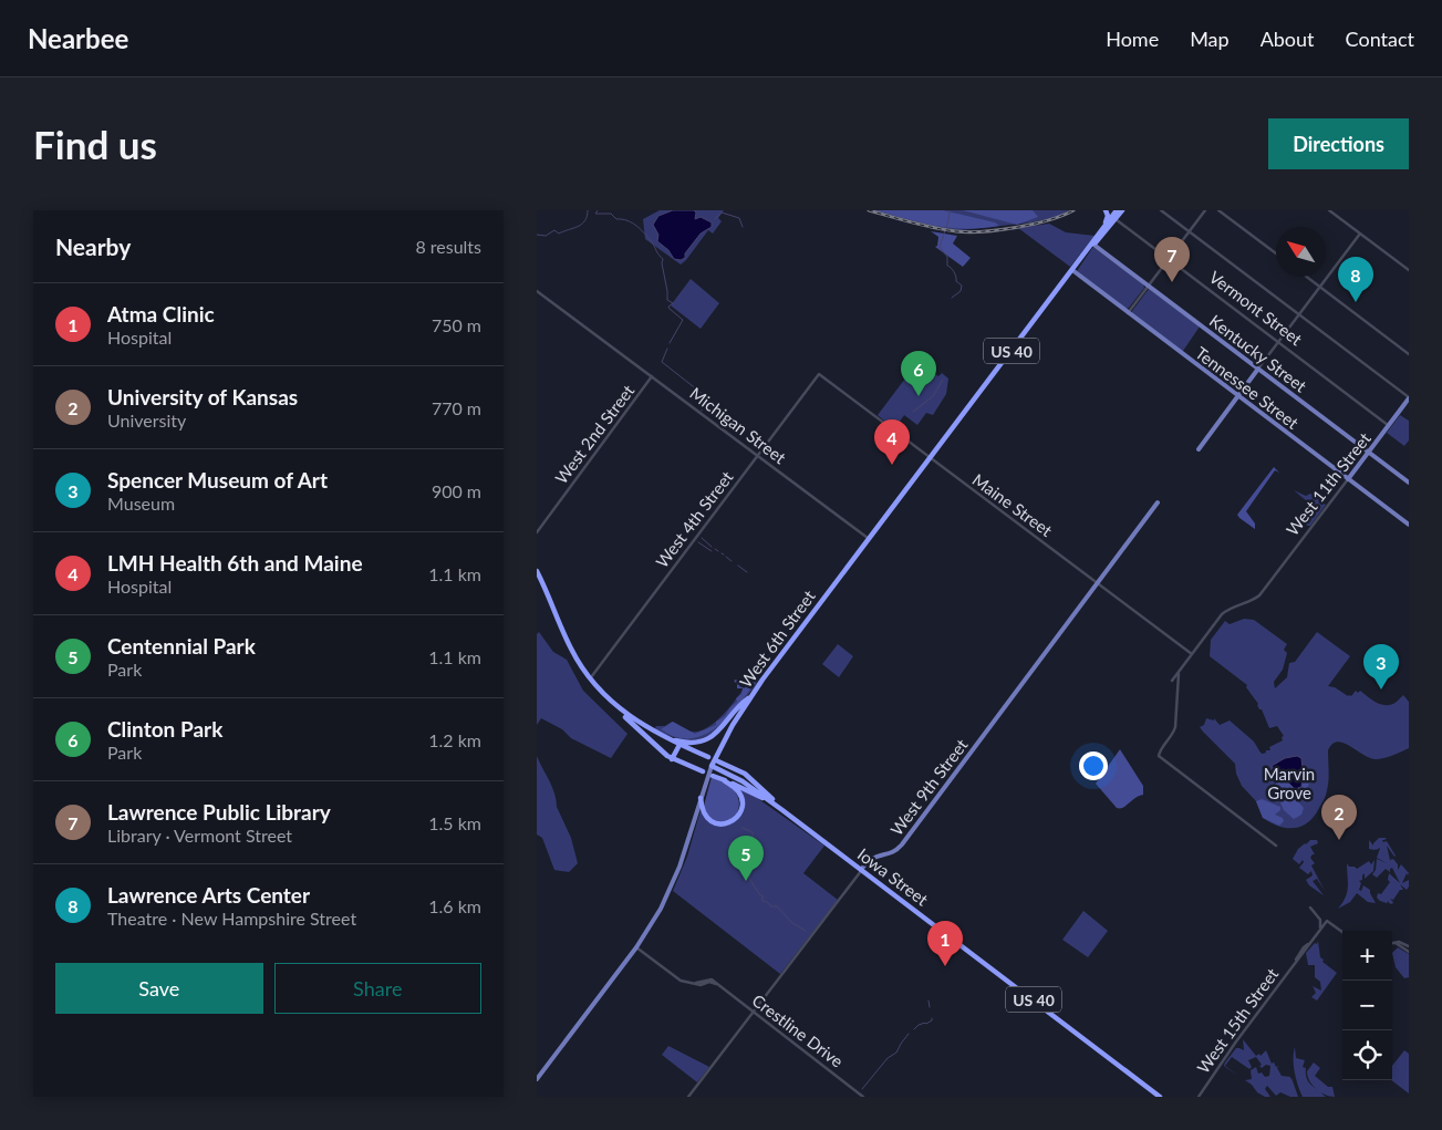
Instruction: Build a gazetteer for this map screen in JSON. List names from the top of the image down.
{
  "streets": {
    "highway": ["US 40", "West 6th Street", "Iowa Street"],
    "main road": [
      "Kentucky Street",
      "Tennessee Street",
      "West 11th Street",
      "West 9th Street"
    ],
    "street": [
      "Vermont Street",
      "Michigan Street",
      "West 2nd Street",
      "Maine Street",
      "West 4th Street",
      "West 15th Street",
      "Crestline Drive"
    ]
  },
  "crossings": [
    ["Vermont Street", "US 40"],
    ["Vermont Street", "West 11th Street"],
    ["Vermont Street", "West 6th Street"],
    ["US 40", "West 6th Street"],
    ["Kentucky Street", "West 11th Street"],
    ["Kentucky Street", "West 6th Street"],
    ["Tennessee Street", "West 11th Street"],
    ["Tennessee Street", "West 6th Street"],
    ["Michigan Street", "West 2nd Street"],
    ["Michigan Street", "West 4th Street"],
    ["Michigan Street", "West 6th Street"],
    ["West 11th Street", "Maine Street"],
    ["Maine Street", "West 4th Street"],
    ["Maine Street", "West 6th Street"],
    ["Maine Street", "West 9th Street"],
    ["West 6th Street", "Iowa Street"],
    ["West 6th Street", "Crestline Drive"],
    ["West 9th Street", "Iowa Street"],
    ["West 9th Street", "Crestline Drive"]
  ],
  "parks": ["Marvin Grove"],
  "north": "top left",
  "page": {
    "header": "Nearbee",
    "nav": [
      "Home",
      "Map",
      "About",
      "Contact"
    ],
    "buttons": [
      "Directions",
      ["Save", "Share"]
    ],
    "title": "Find us",
    "heading": ["Nearby", "8 results"],
    "pins": [
      "7",
      "8",
      "6",
      "4",
      "3",
      "2",
      "5",
      "1"
    ],
    "list": [
      {
        "mark": "1",
        "name": "Atma Clinic",
        "note": "Hospital",
        "value": "750 m"
      },
      {
        "mark": "2",
        "name": "University of Kansas",
        "note": "University",
        "value": "770 m"
      },
      {
        "mark": "3",
        "name": "Spencer Museum of Art",
        "note": "Museum",
        "value": "900 m"
      },
      {
        "mark": "4",
        "name": "LMH Health 6th and Maine",
        "note": "Hospital",
        "value": "1.1 km"
      },
      {
        "mark": "5",
        "name": "Centennial Park",
        "note": "Park",
        "value": "1.1 km"
      },
      {
        "mark": "6",
        "name": "Clinton Park",
        "note": "Park",
        "value": "1.2 km"
      },
      {
        "mark": "7",
        "name": "Lawrence Public Library",
        "note": "Library · Vermont Street",
        "value": "1.5 km"
      },
      {
        "mark": "8",
        "name": "Lawrence Arts Center",
        "note": "Theatre · New Hampshire Street",
        "value": "1.6 km"
      }
    ],
    "map_buttons": ["+", "−"]
  }
}
